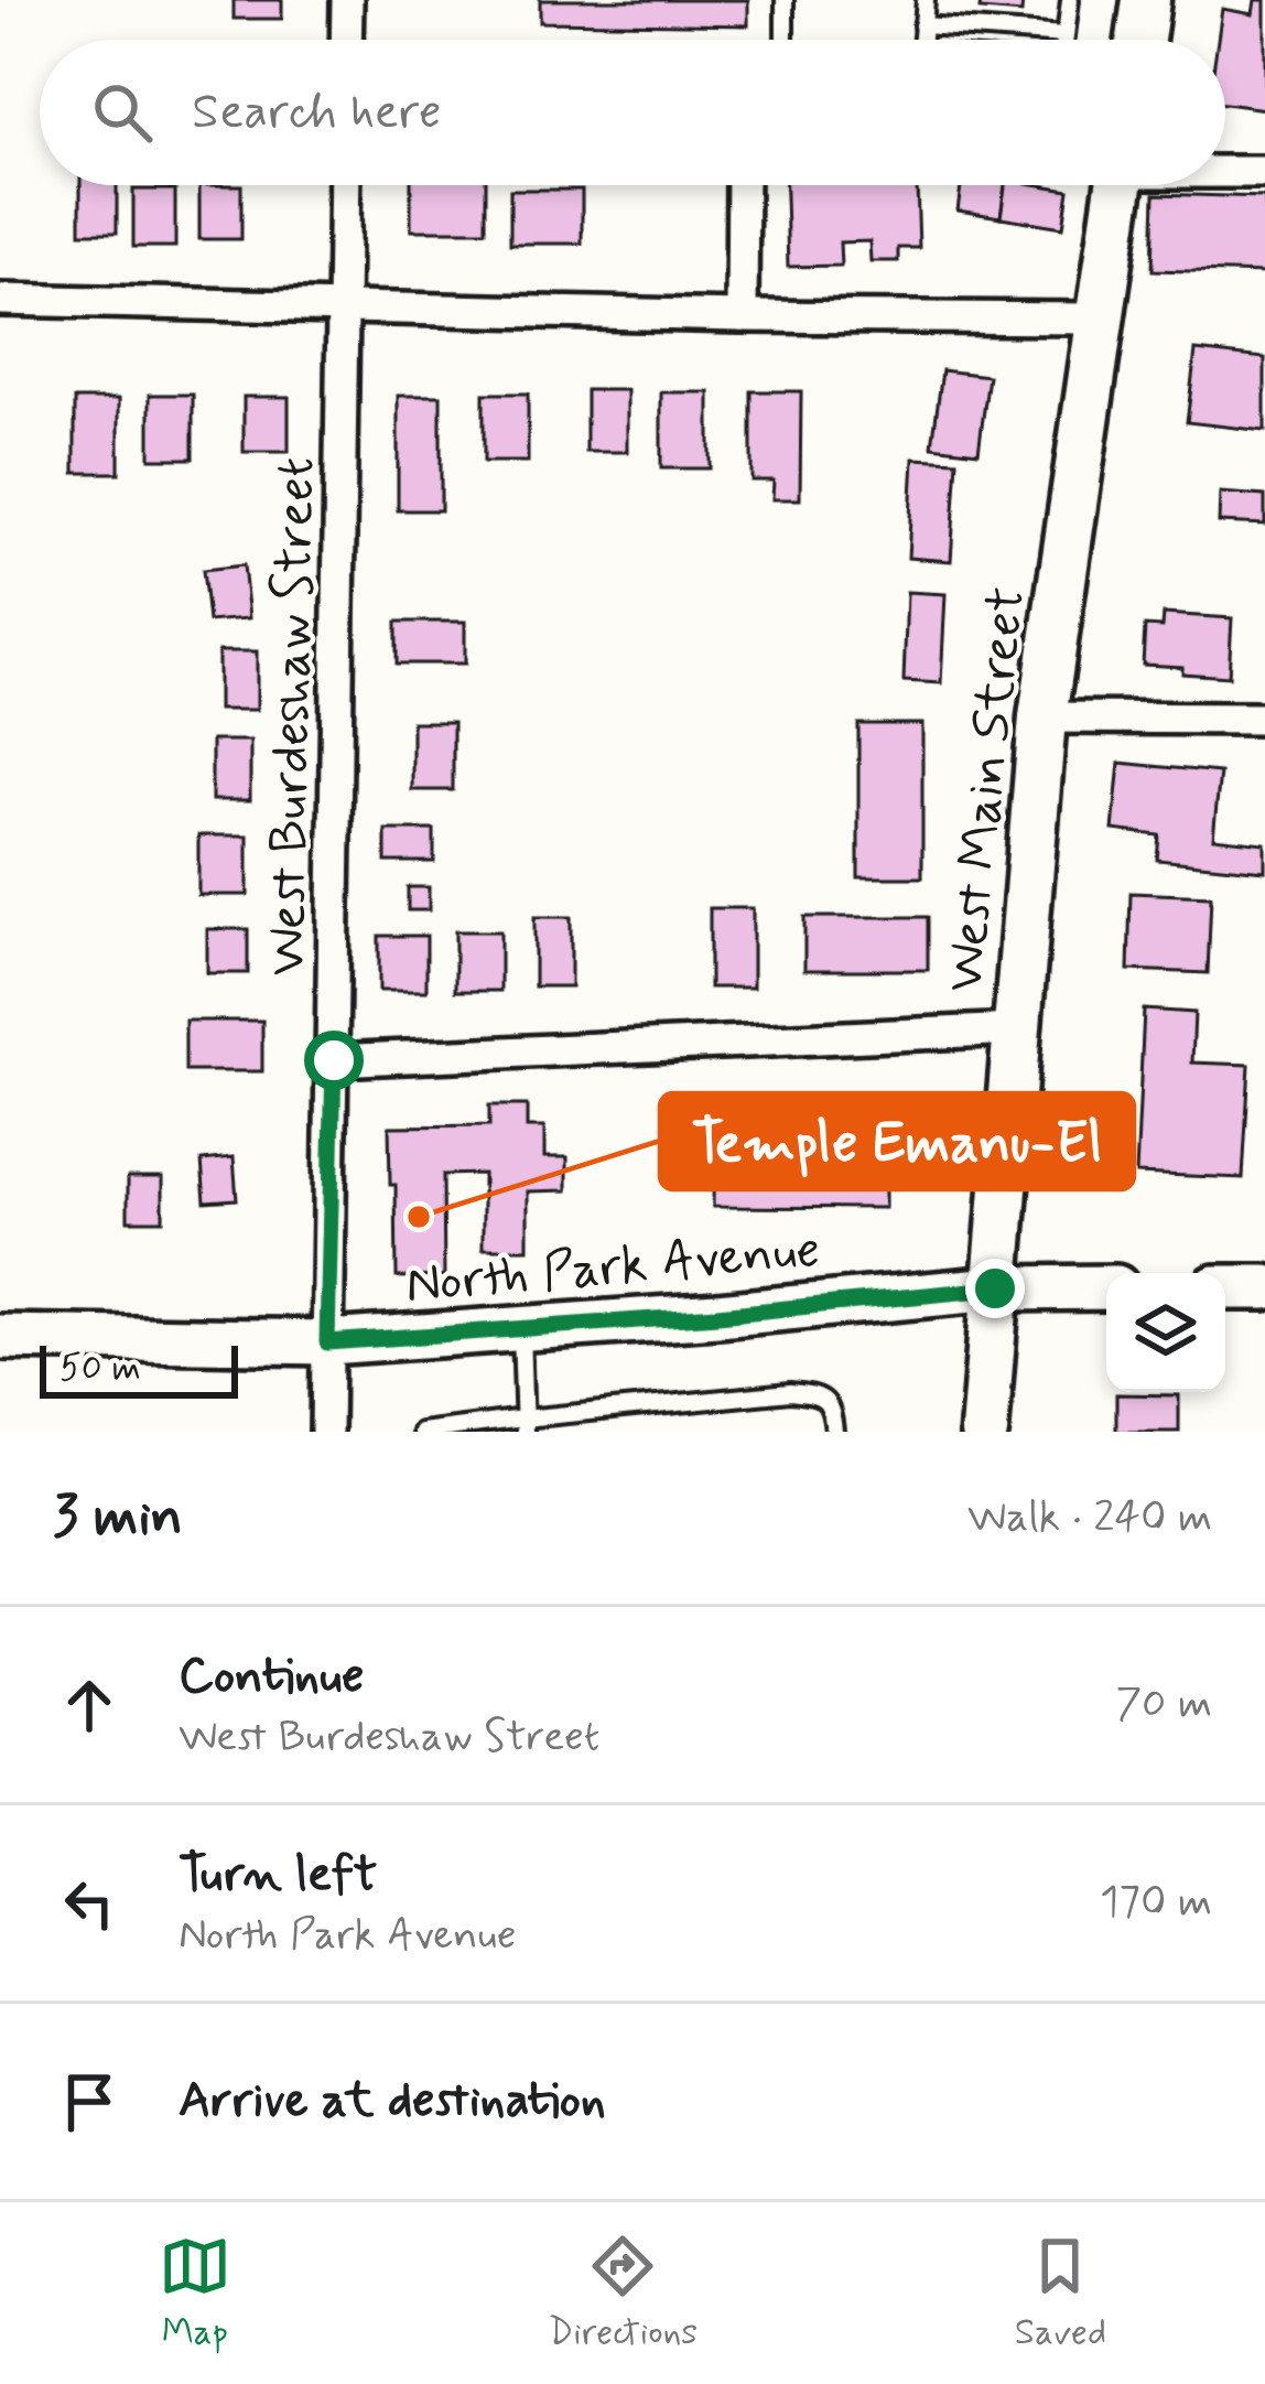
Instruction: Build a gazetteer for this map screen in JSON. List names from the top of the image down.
{
  "streets": {
    "main road": ["West Main Street"],
    "street": ["West Burdeshaw Street", "North Park Avenue"]
  },
  "crossings": [
    ["West Burdeshaw Street", "North Park Avenue"],
    ["West Main Street", "North Park Avenue"]
  ],
  "places": ["Temple Emanu-El"],
  "scale_bar": "50 m",
  "page": {
    "search": "Search here",
    "scale": "50 m",
    "heading": ["3 min", "Walk · 240 m"],
    "list": [
      ["Continue", "West Burdeshaw Street", "70 m"],
      ["Turn left", "North Park Avenue", "170 m"],
      "Arrive at destination"
    ],
    "nav": ["Map", "Directions", "Saved"]
  }
}
